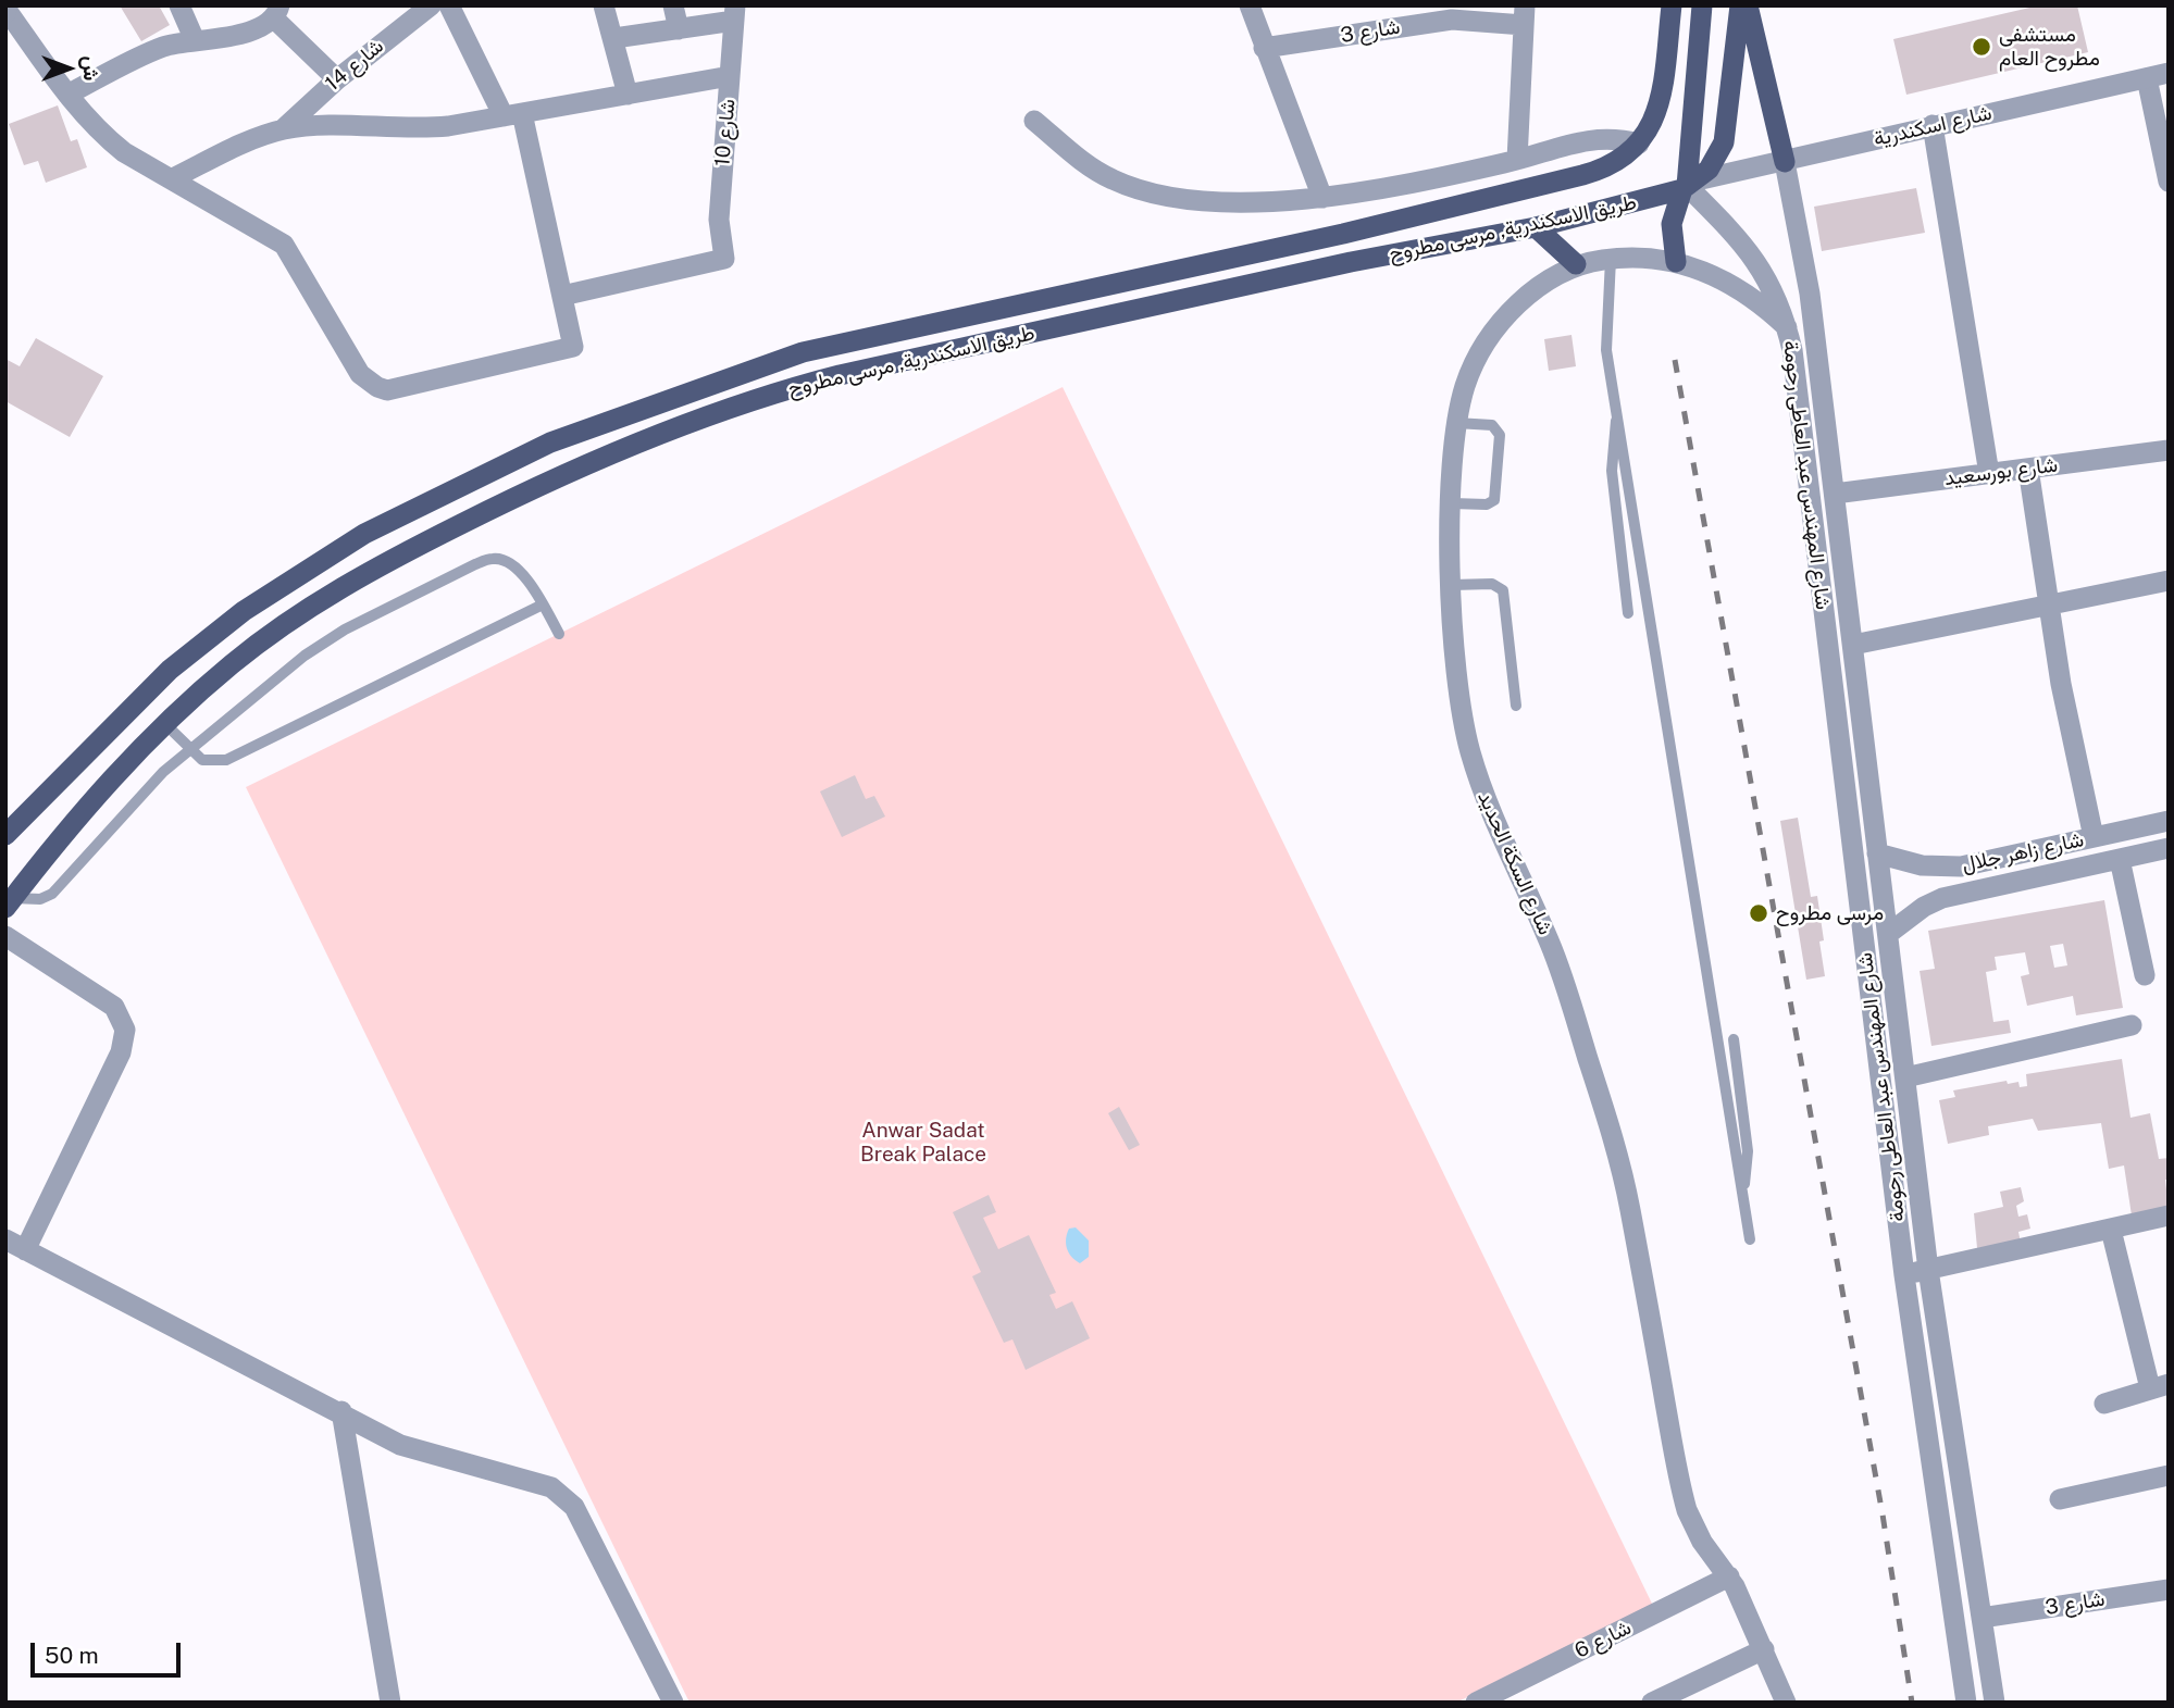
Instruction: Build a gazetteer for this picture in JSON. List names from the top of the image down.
{
  "streets": {
    "main road": ["طريق الاسكندرية, مرسى مطروح"],
    "street": [
      "شارع 3",
      "شارع 14",
      "شارع اسكندرية",
      "شارع 10",
      "شارع بورسعيد",
      "شارع المهندس عبد العاطى رحومة",
      "شارع زاهر جلال",
      "شارع السكة الحديد",
      "شارع 6"
    ]
  },
  "crossings": [
    ["شارع 3", "شارع المهندس عبد العاطى رحومة"],
    ["شارع اسكندرية", "طريق الاسكندرية, مرسى مطروح"],
    ["شارع اسكندرية", "شارع المهندس عبد العاطى رحومة"],
    ["طريق الاسكندرية, مرسى مطروح", "شارع المهندس عبد العاطى رحومة"],
    ["شارع بورسعيد", "شارع المهندس عبد العاطى رحومة"],
    ["شارع المهندس عبد العاطى رحومة", "شارع زاهر جلال"],
    ["شارع المهندس عبد العاطى رحومة", "شارع السكة الحديد"],
    ["شارع السكة الحديد", "شارع 6"]
  ],
  "parks": ["Anwar Sadat Break Palace"],
  "places": ["مستشفى مطروح العام", "مرسى مطروح"],
  "scale_bar": "50 m",
  "north": "right"
}
